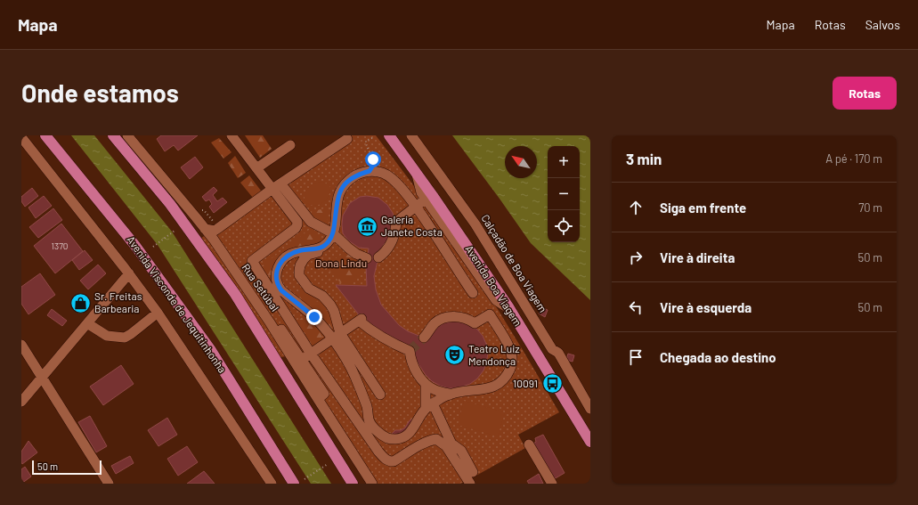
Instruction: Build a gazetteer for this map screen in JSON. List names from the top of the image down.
{
  "streets": {
    "main road": ["Avenida Boa Viagem", "Avenida Visconde de Jequitinhonha"],
    "street": ["Calçadão de Boa Viagem", "Rua Setúbal"]
  },
  "parks": ["Dona Lindu"],
  "places": {
    "museum": ["Galeria Janete Costa"],
    "shop": ["Sr. Freitas Barbearia"],
    "theatre": ["Teatro Luiz Mendonça"],
    "bus stop": ["10091"]
  },
  "house_numbers": ["1370"],
  "scale_bar": "50 m",
  "north": "top left",
  "page": {
    "header": "Mapa",
    "nav": ["Mapa", "Rotas", "Salvos"],
    "buttons": "Rotas",
    "title": "Onde estamos",
    "heading": ["3 min", "A pé · 170 m"],
    "map_buttons": ["+", "−"],
    "list": [
      ["Siga em frente", "70 m"],
      ["Vire à direita", "50 m"],
      ["Vire à esquerda", "50 m"],
      "Chegada ao destino"
    ],
    "scale": "50 m"
  }
}
